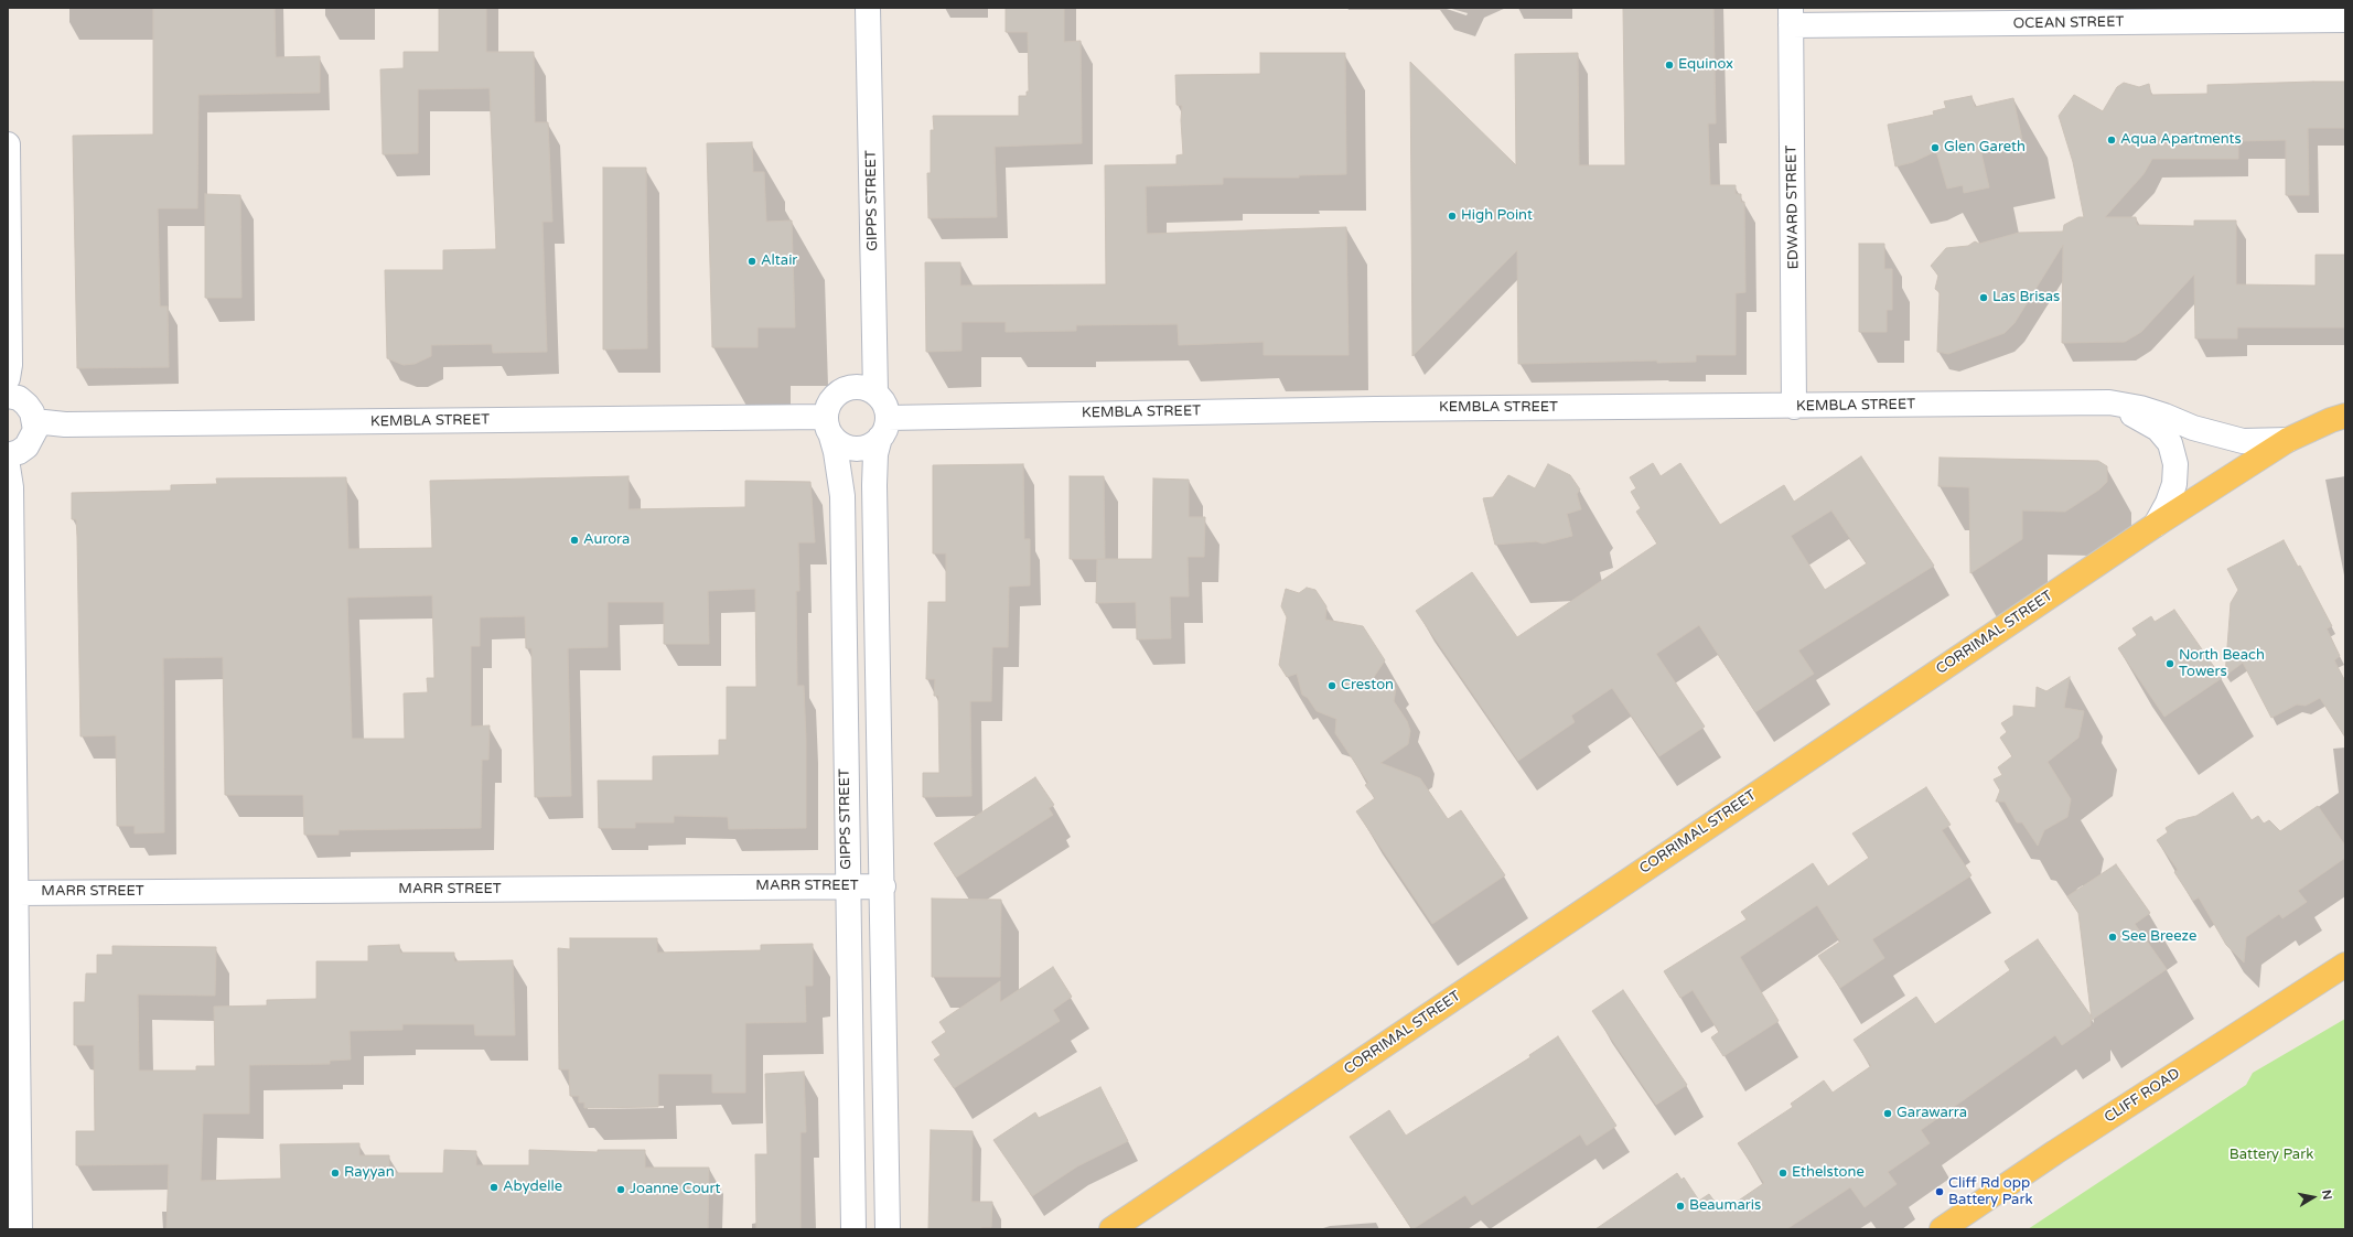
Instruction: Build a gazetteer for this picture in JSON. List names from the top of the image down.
{
  "streets": {
    "main road": ["KEMBLA STREET", "CORRIMAL STREET", "CLIFF ROAD"],
    "street": [
      "OCEAN STREET",
      "GIPPS STREET",
      "EDWARD STREET",
      "MARR STREET"
    ]
  },
  "crossings": [
    ["OCEAN STREET", "EDWARD STREET"],
    ["GIPPS STREET", "KEMBLA STREET"],
    ["GIPPS STREET", "MARR STREET"],
    ["EDWARD STREET", "KEMBLA STREET"],
    ["KEMBLA STREET", "CORRIMAL STREET"]
  ],
  "parks": ["Battery Park"],
  "places": [
    "Equinox",
    "Aqua Apartments",
    "Glen Gareth",
    "High Point",
    "Altair",
    "Las Brisas",
    "Aurora",
    "North Beach Towers",
    "Creston",
    "See Breeze",
    "Garawarra",
    "Rayyan",
    "Ethelstone",
    "Abydelle",
    "Joanne Court",
    "Cliff Rd opp Battery Park",
    "Beaumaris"
  ],
  "north": "right"
}
